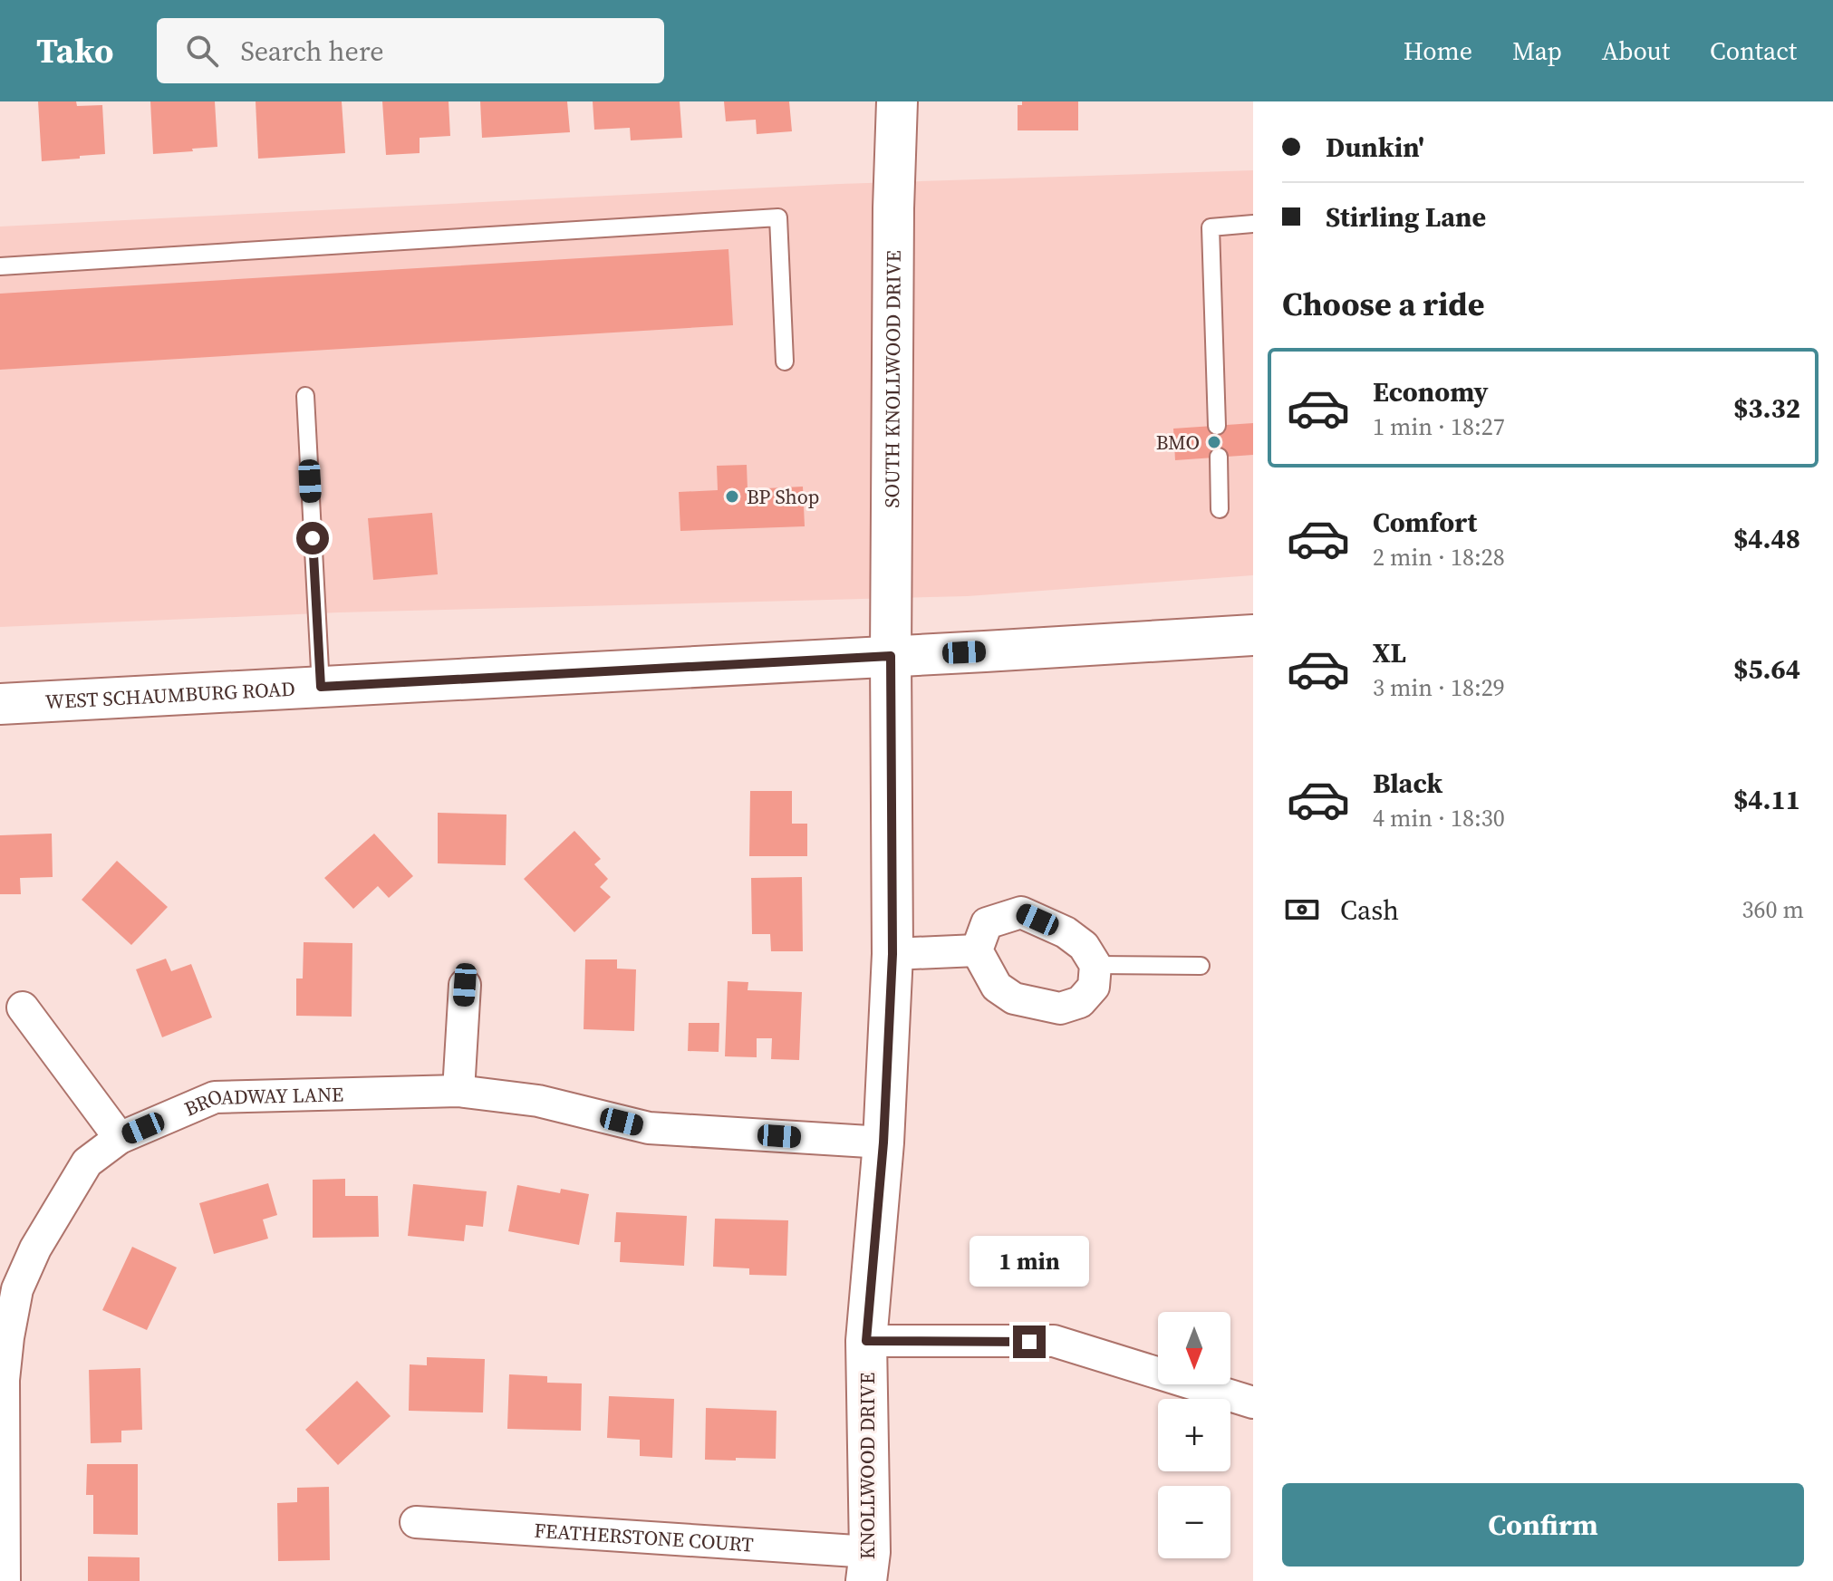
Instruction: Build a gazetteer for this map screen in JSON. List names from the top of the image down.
{
  "streets": {
    "street": [
      "SOUTH KNOLLWOOD DRIVE",
      "WEST SCHAUMBURG ROAD",
      "BROADWAY LANE",
      "KNOLLWOOD DRIVE",
      "FEATHERSTONE COURT"
    ]
  },
  "crossings": [
    ["SOUTH KNOLLWOOD DRIVE", "WEST SCHAUMBURG ROAD"],
    ["SOUTH KNOLLWOOD DRIVE", "KNOLLWOOD DRIVE"],
    ["WEST SCHAUMBURG ROAD", "KNOLLWOOD DRIVE"],
    ["BROADWAY LANE", "KNOLLWOOD DRIVE"],
    ["KNOLLWOOD DRIVE", "FEATHERSTONE COURT"]
  ],
  "places": ["BMO", "BP Shop"],
  "north": "bottom",
  "page": {
    "header": "Tako",
    "search": "Search here",
    "nav": [
      "Home",
      "Map",
      "About",
      "Contact"
    ],
    "banner": ["Dunkin'", "Stirling Lane"],
    "heading": "Choose a ride",
    "list": [
      {
        "name": "Economy",
        "note": "1 min · 18:27",
        "value": "$3.32"
      },
      {
        "name": "Comfort",
        "note": "2 min · 18:28",
        "value": "$4.48"
      },
      {
        "name": "XL",
        "note": "3 min · 18:29",
        "value": "$5.64"
      },
      {
        "name": "Black",
        "note": "4 min · 18:30",
        "value": "$4.11"
      }
    ],
    "pay": ["Cash", "360 m"],
    "bubble": "1 min",
    "map_buttons": ["+", "−"],
    "buttons": "Confirm"
  }
}
